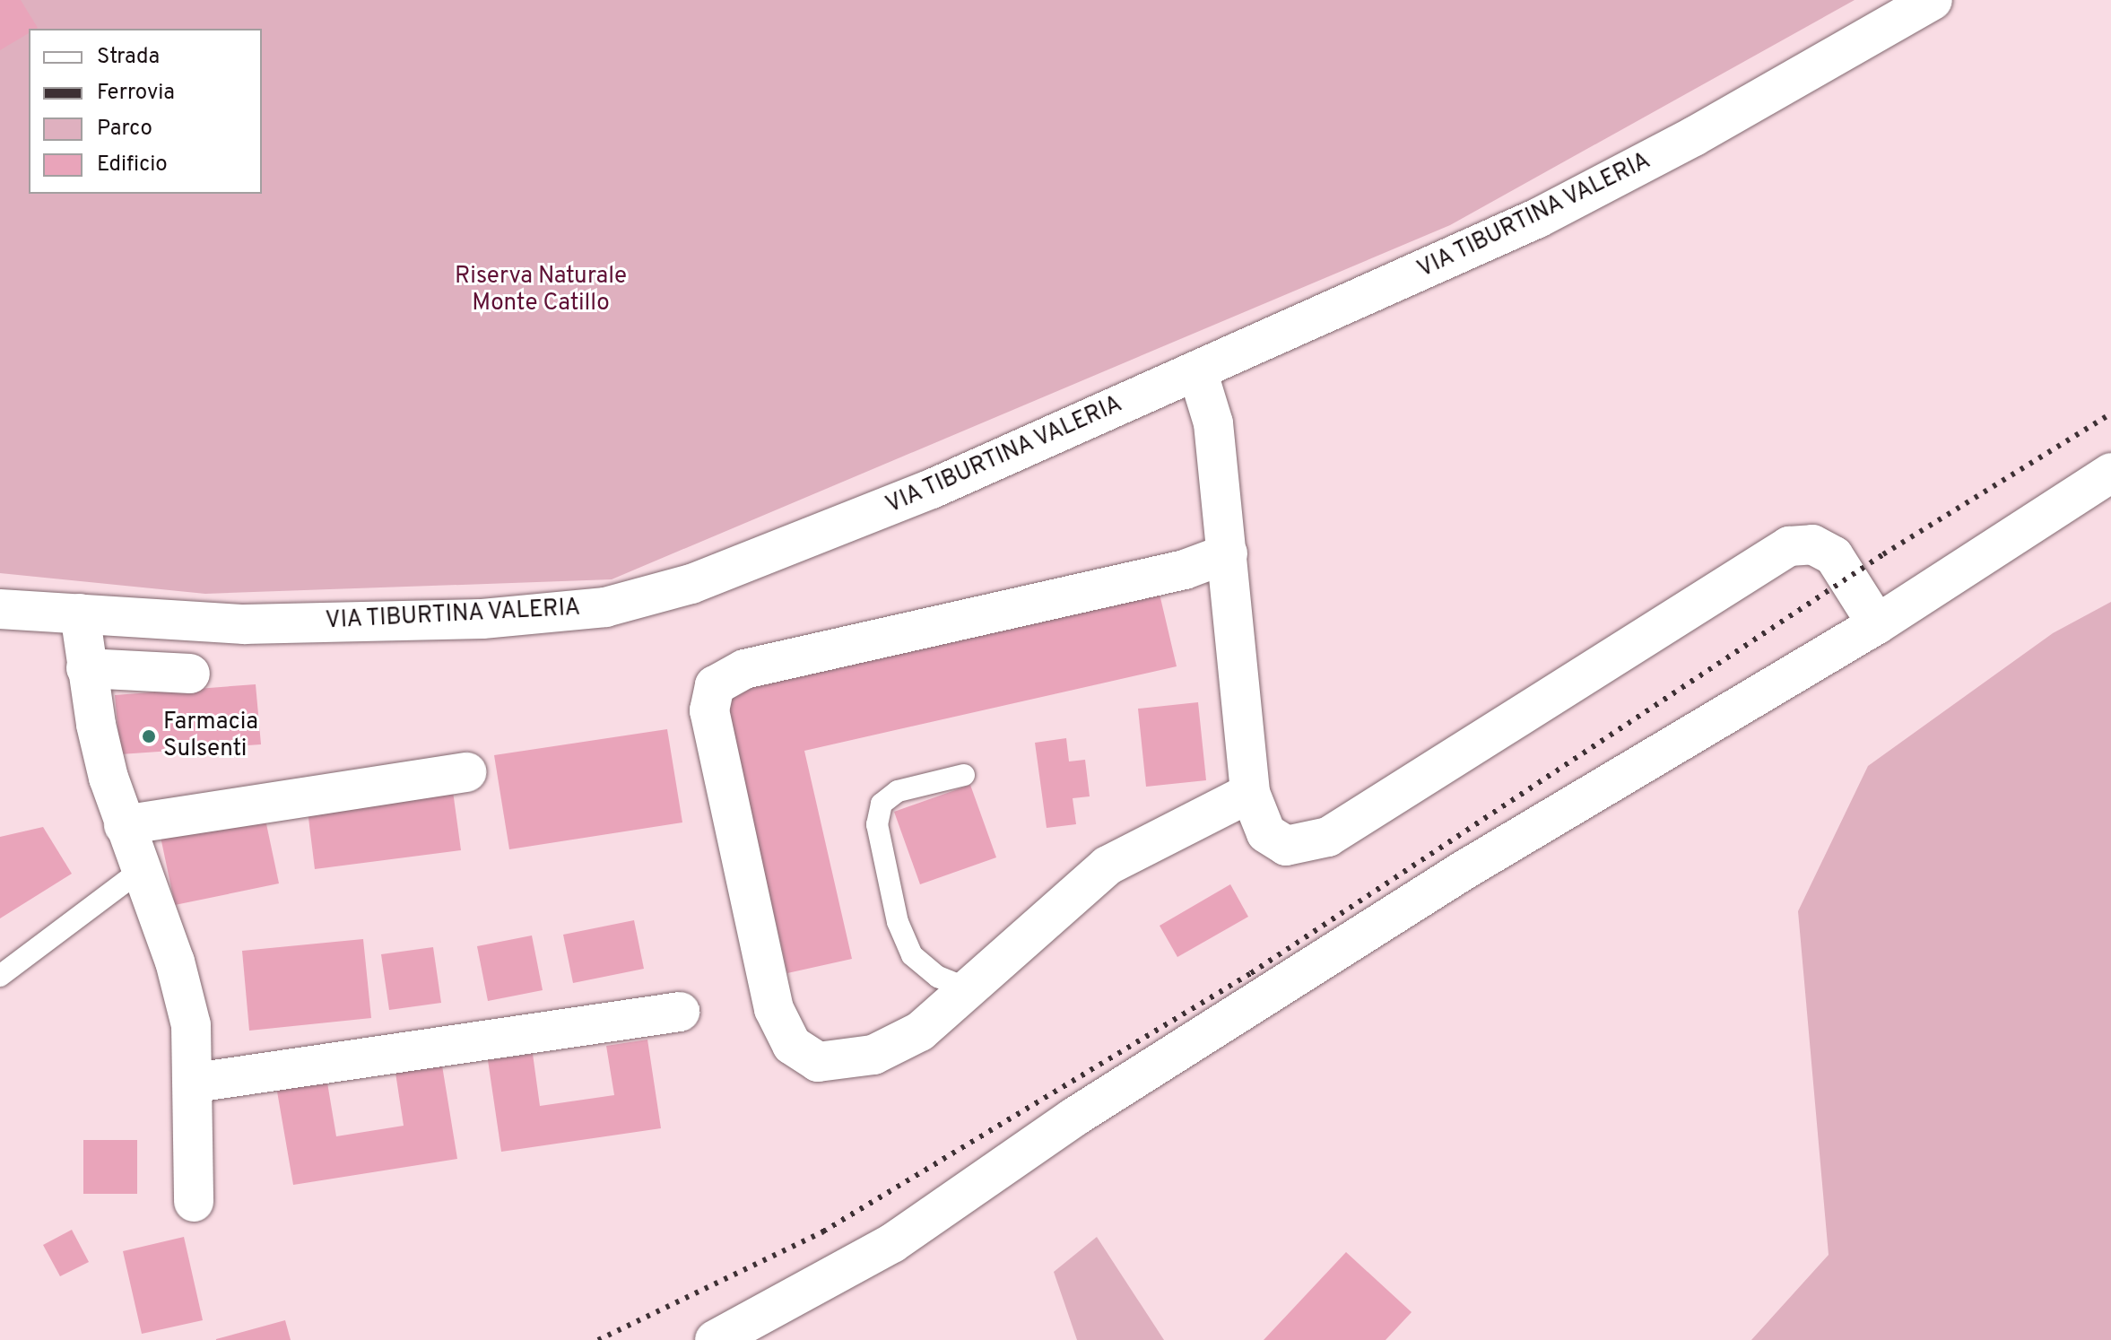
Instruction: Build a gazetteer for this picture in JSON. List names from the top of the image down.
{
  "streets": {
    "street": ["VIA TIBURTINA VALERIA"]
  },
  "parks": ["Riserva Naturale Monte Catillo"],
  "places": ["Farmacia Sulsenti"],
  "legend": [
    "Strada",
    "Ferrovia",
    "Parco",
    "Edificio"
  ]
}
